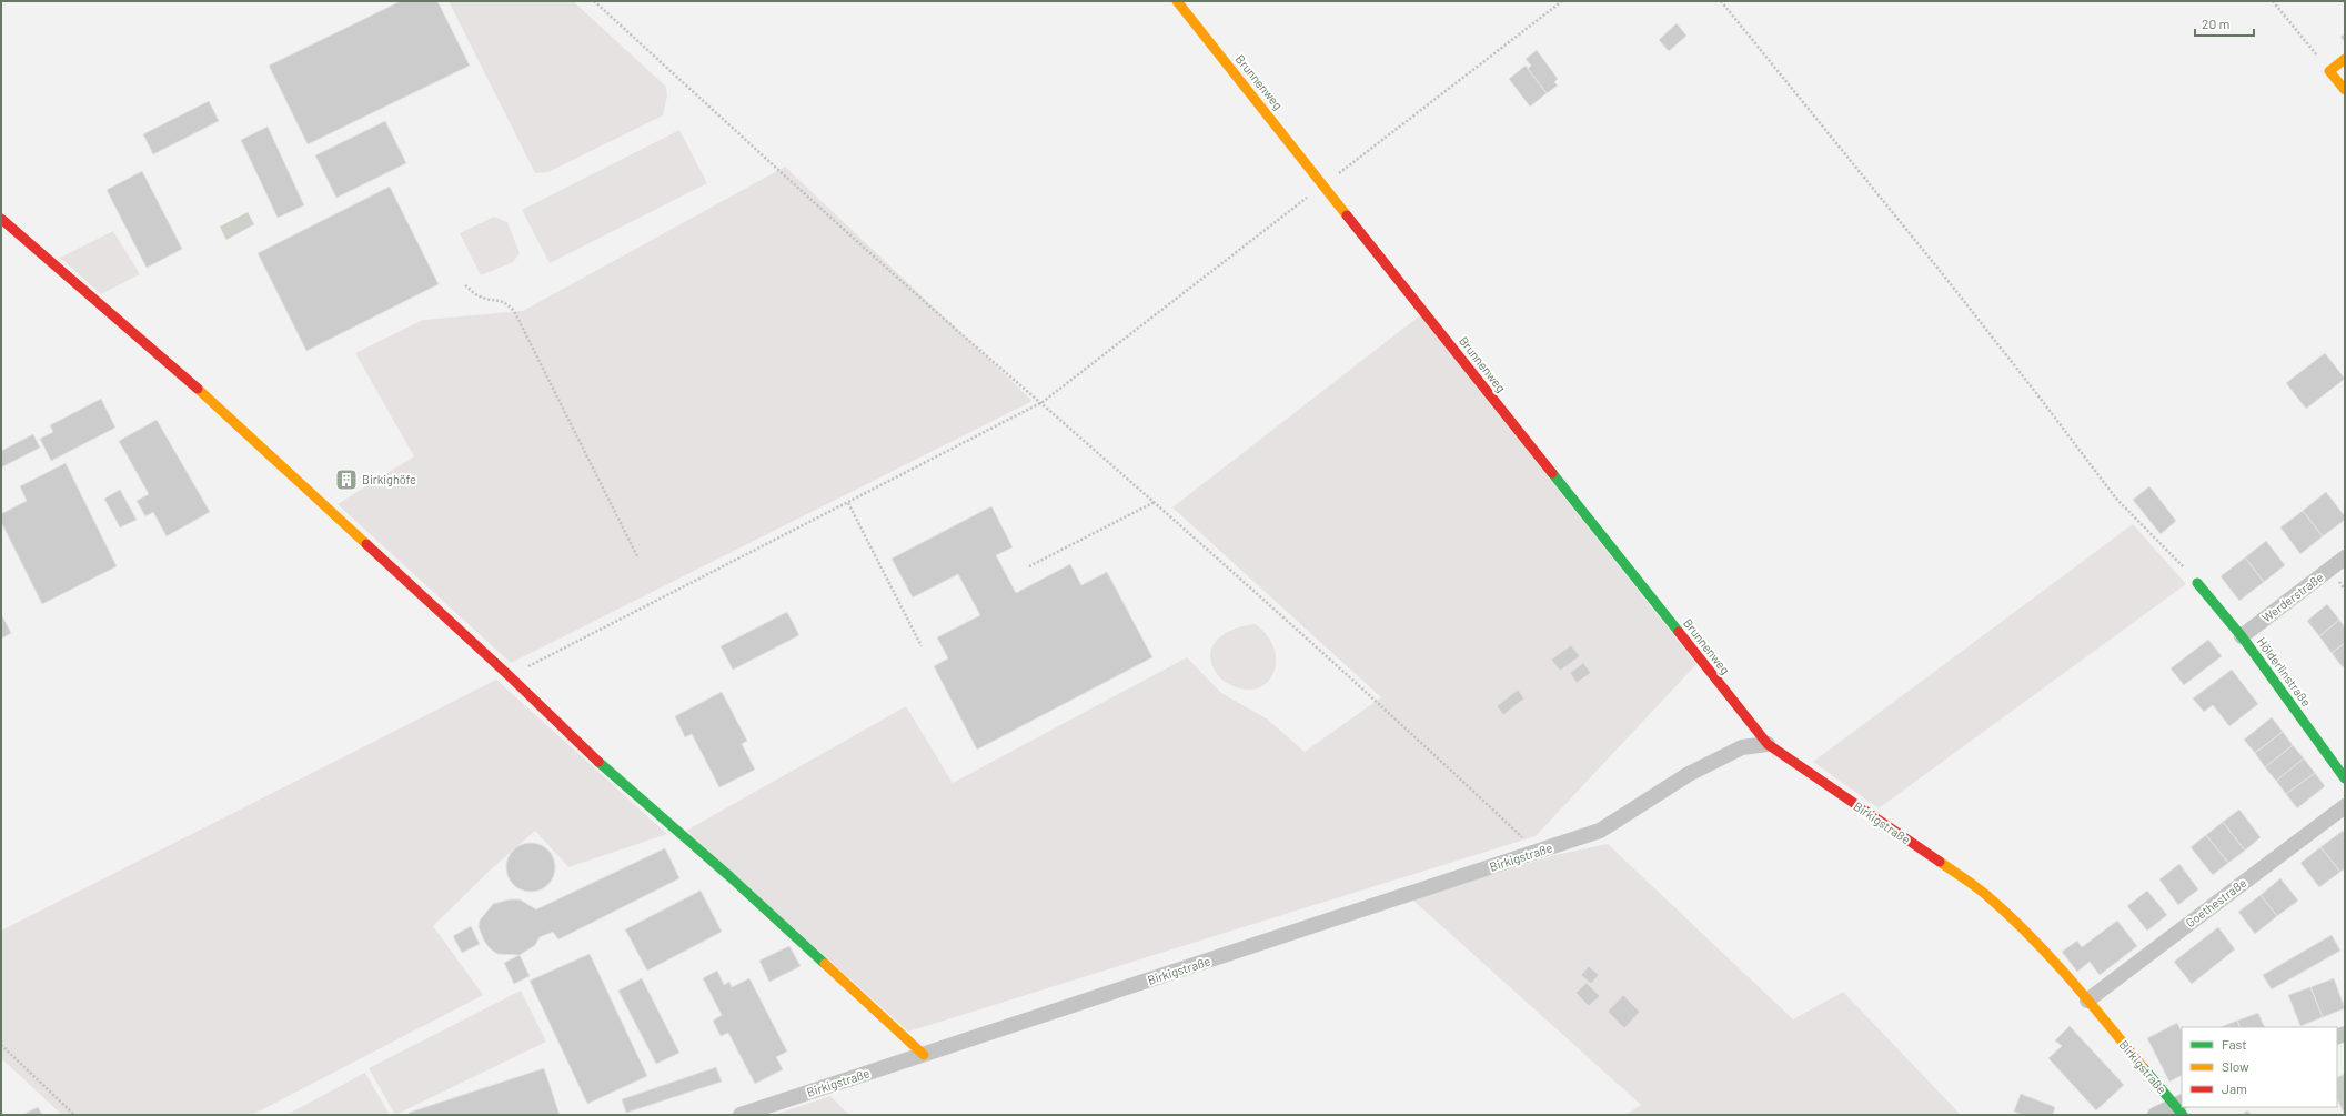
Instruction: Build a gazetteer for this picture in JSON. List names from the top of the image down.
{
  "streets": {
    "street": [
      "Brunnenweg",
      "Werderstraße",
      "Hölderlinstraße",
      "Birkigstraße",
      "Goethestraße"
    ]
  },
  "crossings": [
    ["Brunnenweg", "Birkigstraße"],
    ["Werderstraße", "Hölderlinstraße"],
    ["Birkigstraße", "Goethestraße"]
  ],
  "places": {
    "building": ["Birkighöfe"]
  },
  "legend": ["Fast", "Slow", "Jam"],
  "scale_bar": "20 m"
}
